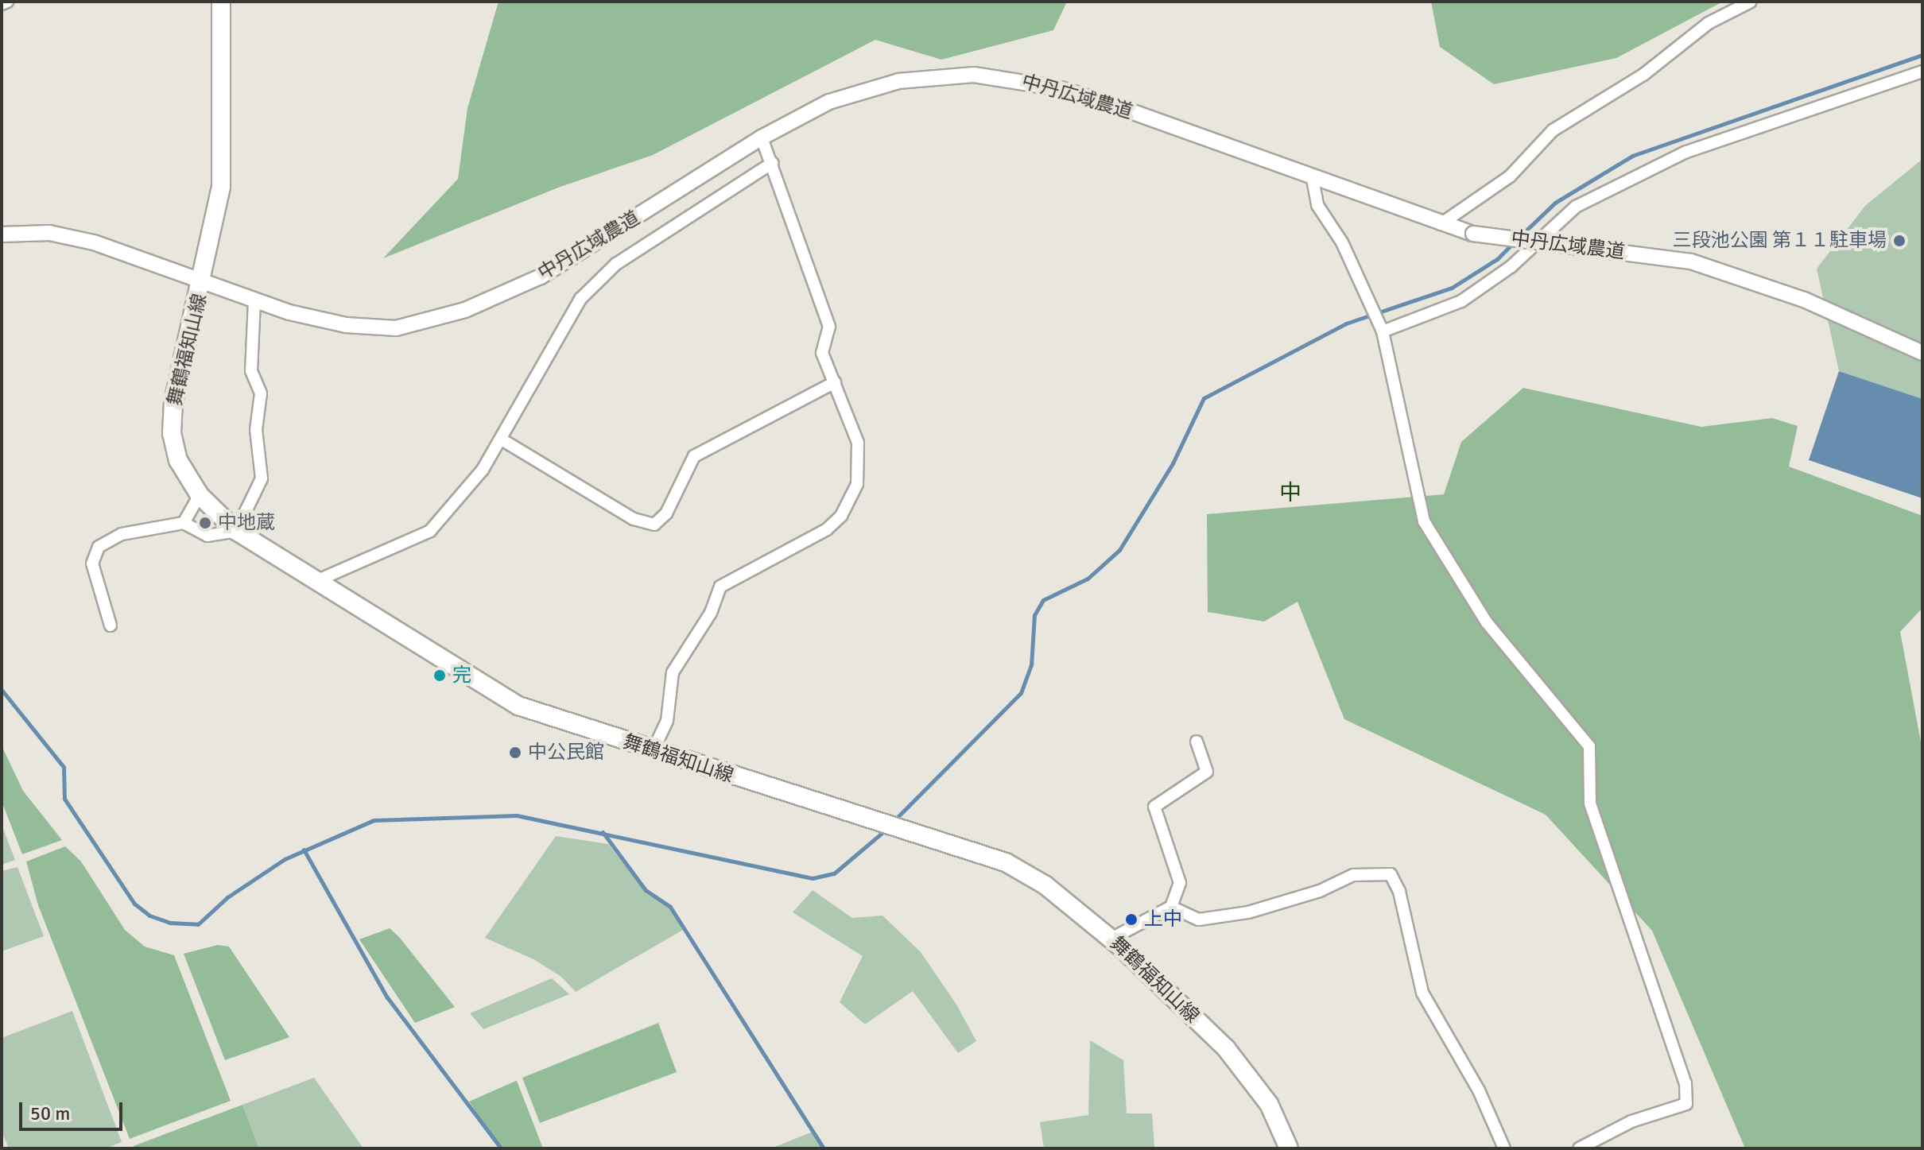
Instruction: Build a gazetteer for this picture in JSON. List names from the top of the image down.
{
  "streets": {
    "main road": ["舞鶴福知山線"],
    "street": ["中丹広域農道"]
  },
  "crossings": [
    ["中丹広域農道", "舞鶴福知山線"]
  ],
  "districts": ["中"],
  "places": [
    "三段池公園 第１１駐車場",
    "中地蔵",
    "完",
    "中公民館",
    "上中"
  ],
  "scale_bar": "50 m"
}
